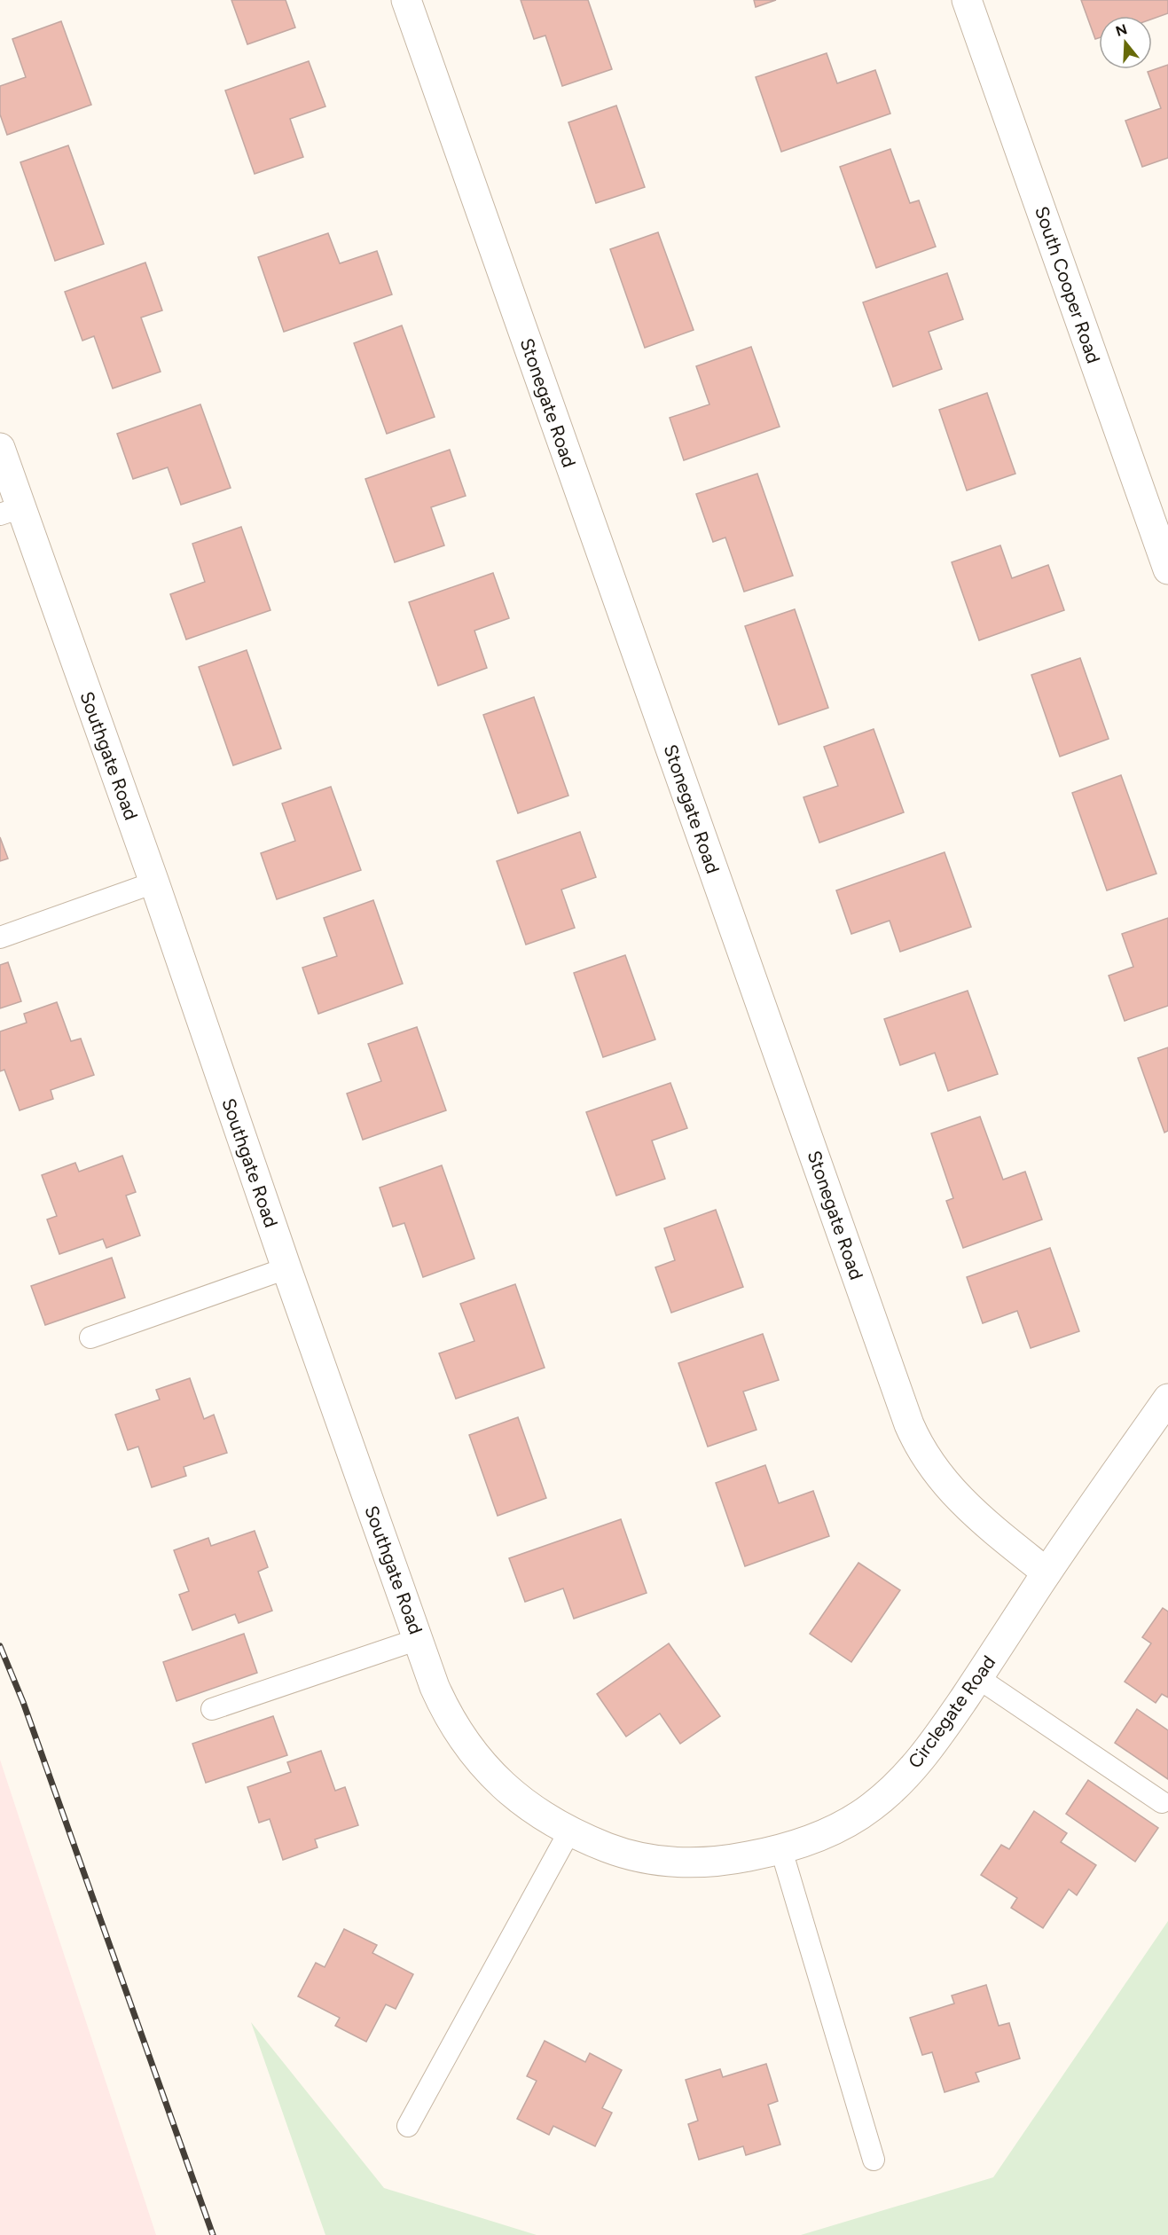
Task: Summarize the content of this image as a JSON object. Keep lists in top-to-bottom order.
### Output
{
  "streets": {
    "street": [
      "South Cooper Road",
      "Stonegate Road",
      "Southgate Road",
      "Circlegate Road"
    ]
  },
  "crossings": [
    ["Stonegate Road", "Circlegate Road"],
    ["Southgate Road", "Circlegate Road"]
  ],
  "north": "top"
}
